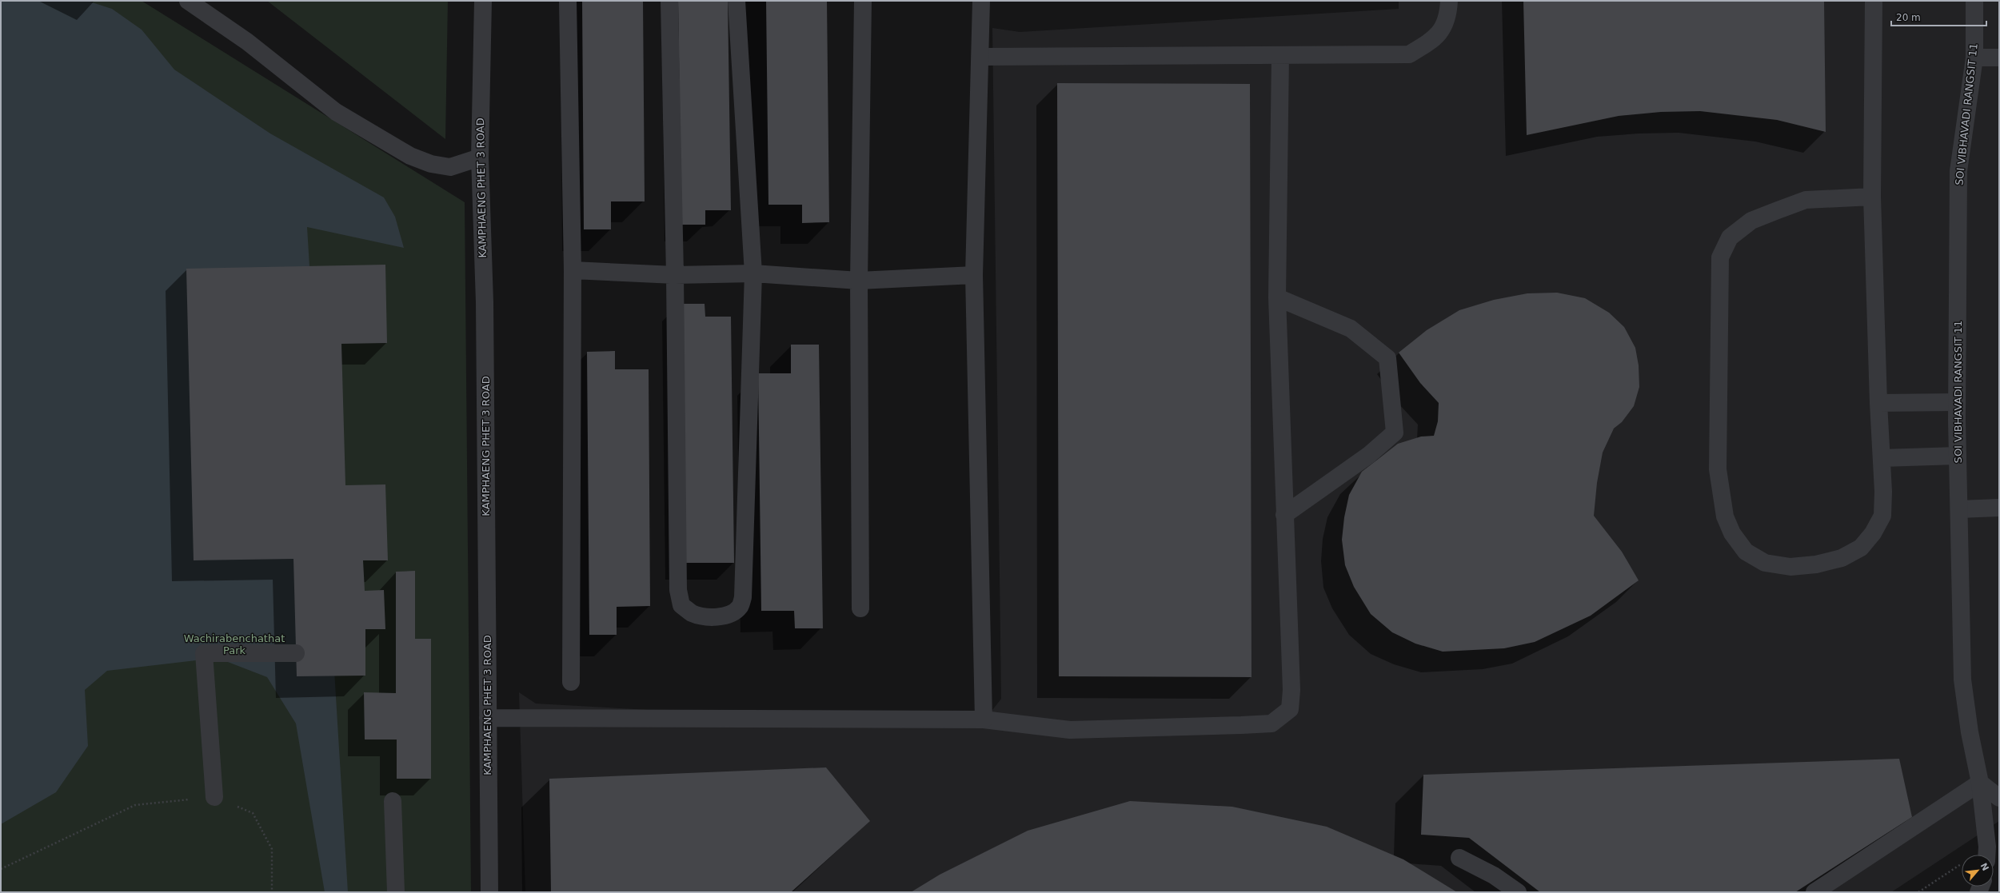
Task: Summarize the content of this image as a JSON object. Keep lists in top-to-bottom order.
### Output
{
  "streets": {
    "street": ["SOI VIBHAVADI RANGSIT 11", "KAMPHAENG PHET 3 ROAD"]
  },
  "parks": ["Wachirabenchathat Park"],
  "scale_bar": "20 m",
  "north": "top right"
}
